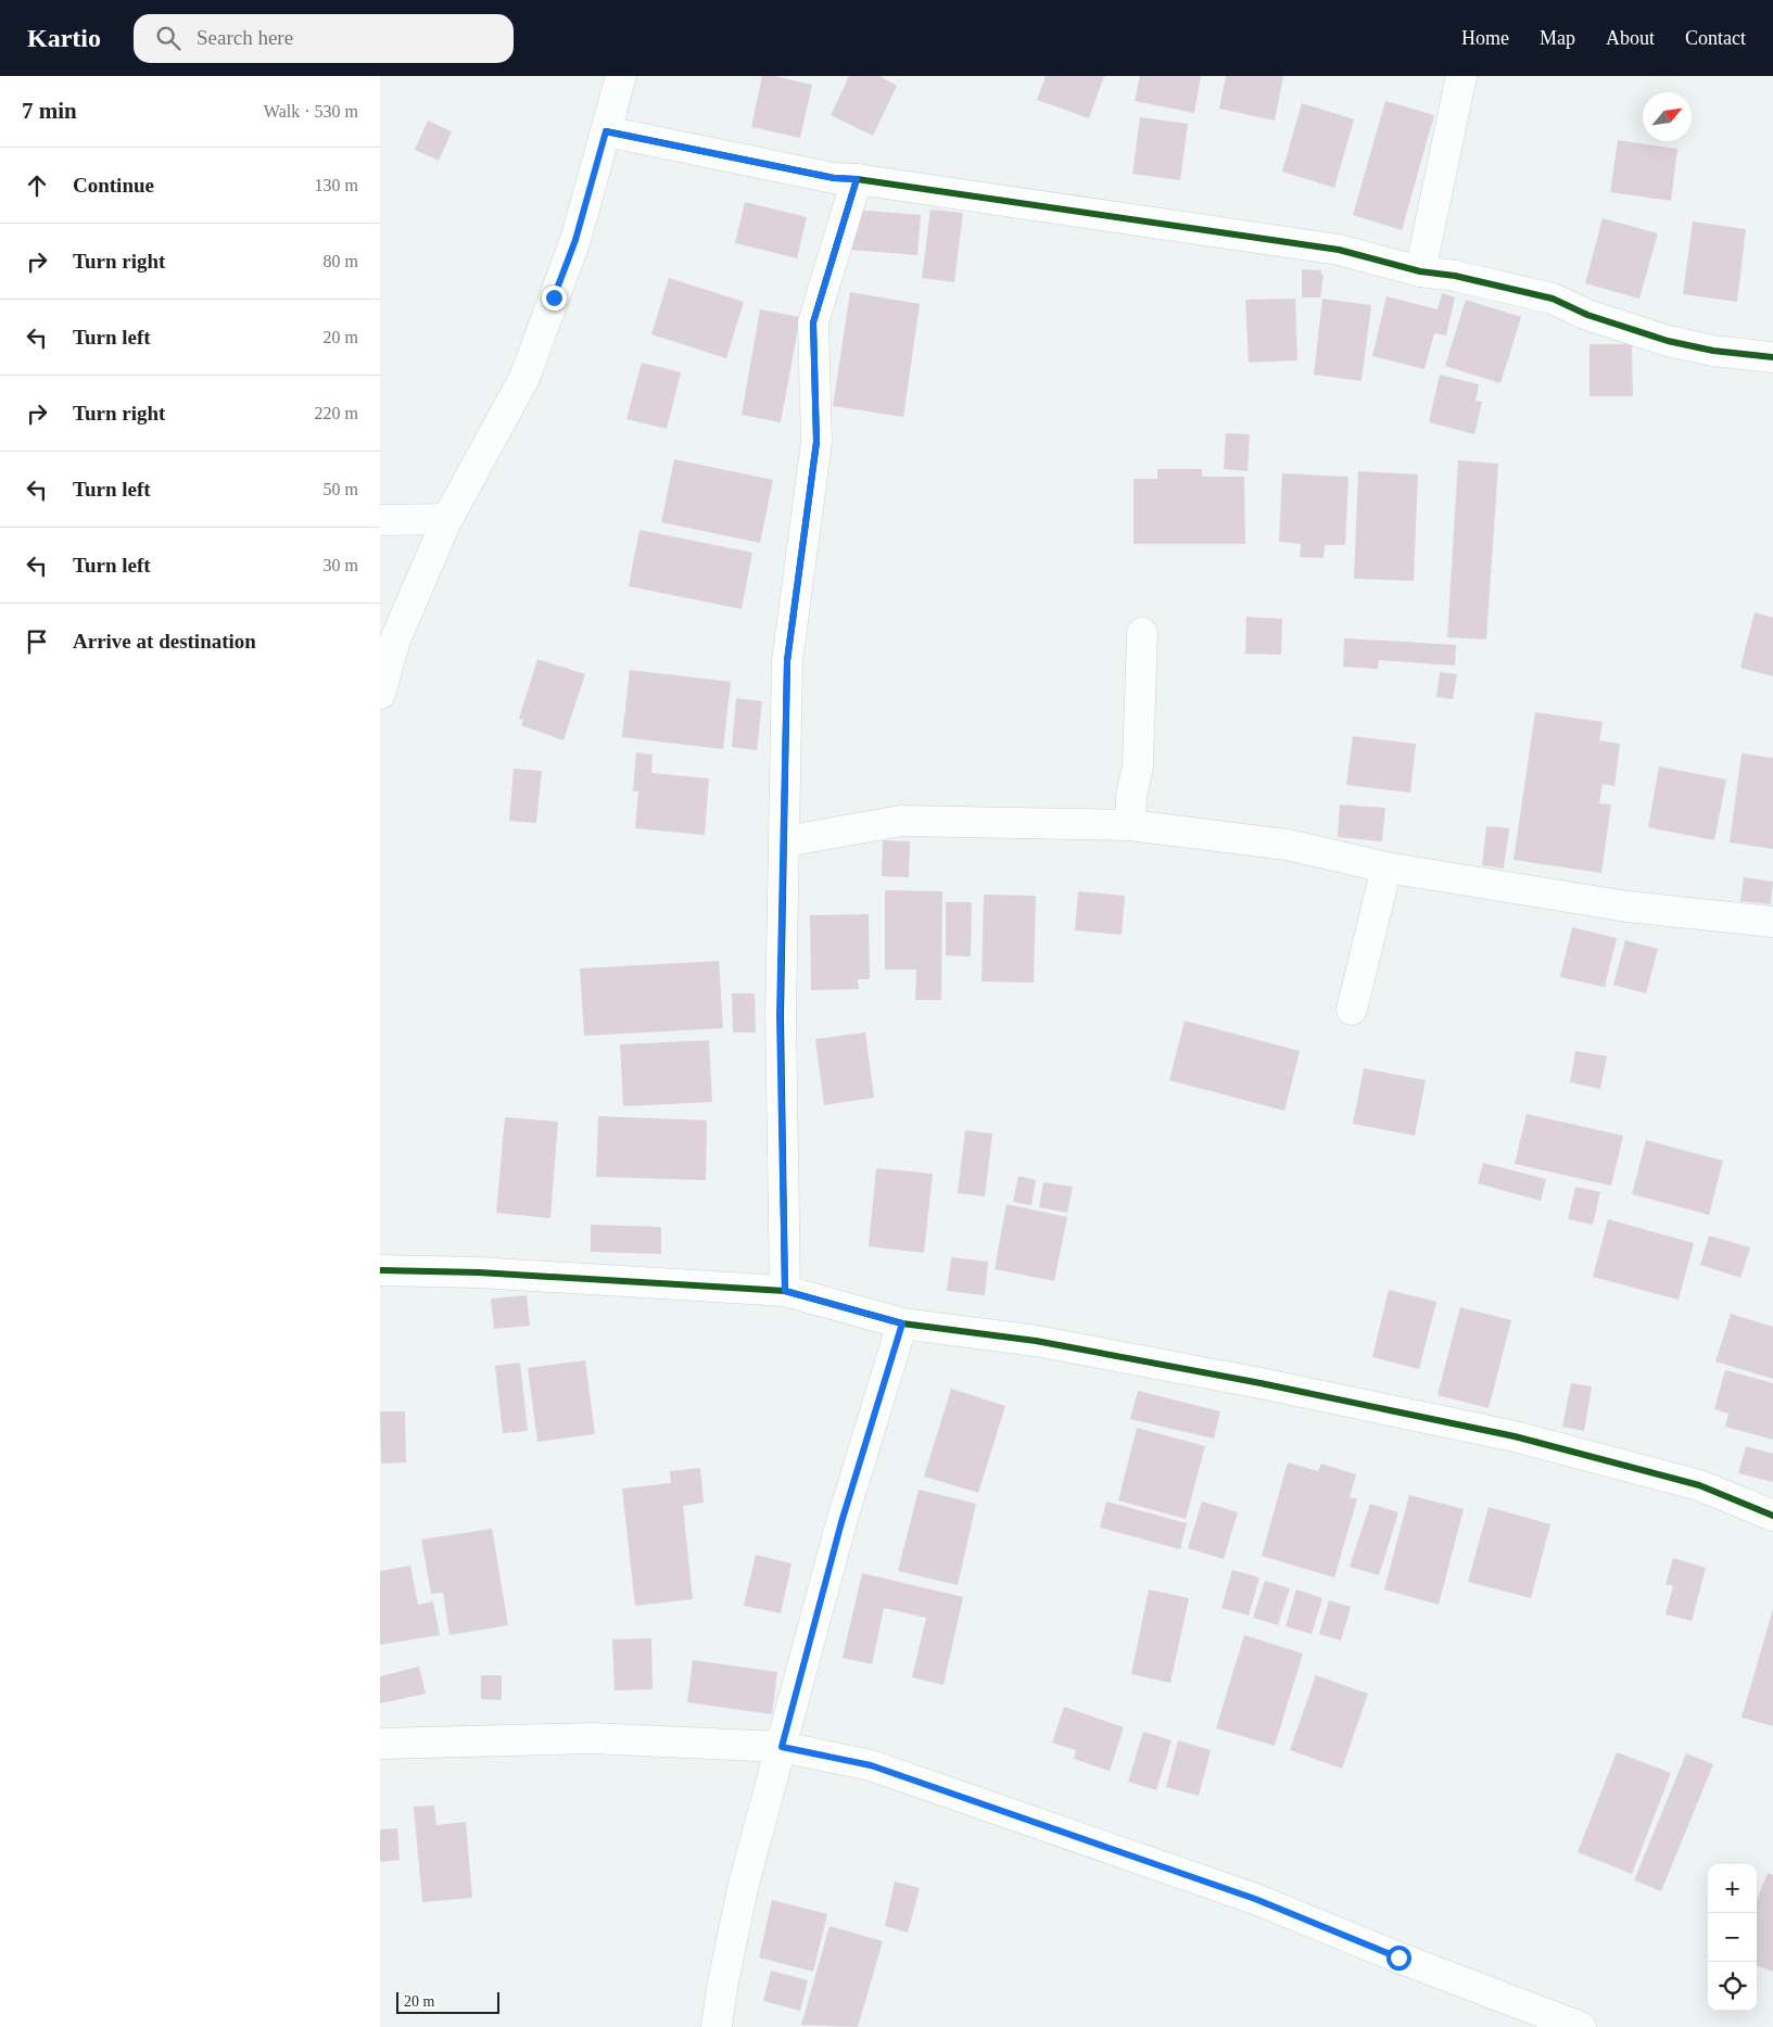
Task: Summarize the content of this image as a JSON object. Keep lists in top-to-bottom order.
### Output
{
  "scale_bar": "20 m",
  "north": "top right",
  "page": {
    "header": "Kartio",
    "search": "Search here",
    "nav": [
      "Home",
      "Map",
      "About",
      "Contact"
    ],
    "heading": ["7 min", "Walk · 530 m"],
    "list": [
      ["Continue", "130 m"],
      ["Turn right", "80 m"],
      ["Turn left", "20 m"],
      ["Turn right", "220 m"],
      ["Turn left", "50 m"],
      ["Turn left", "30 m"],
      "Arrive at destination"
    ],
    "map_buttons": ["+", "−"],
    "scale": "20 m"
  }
}
